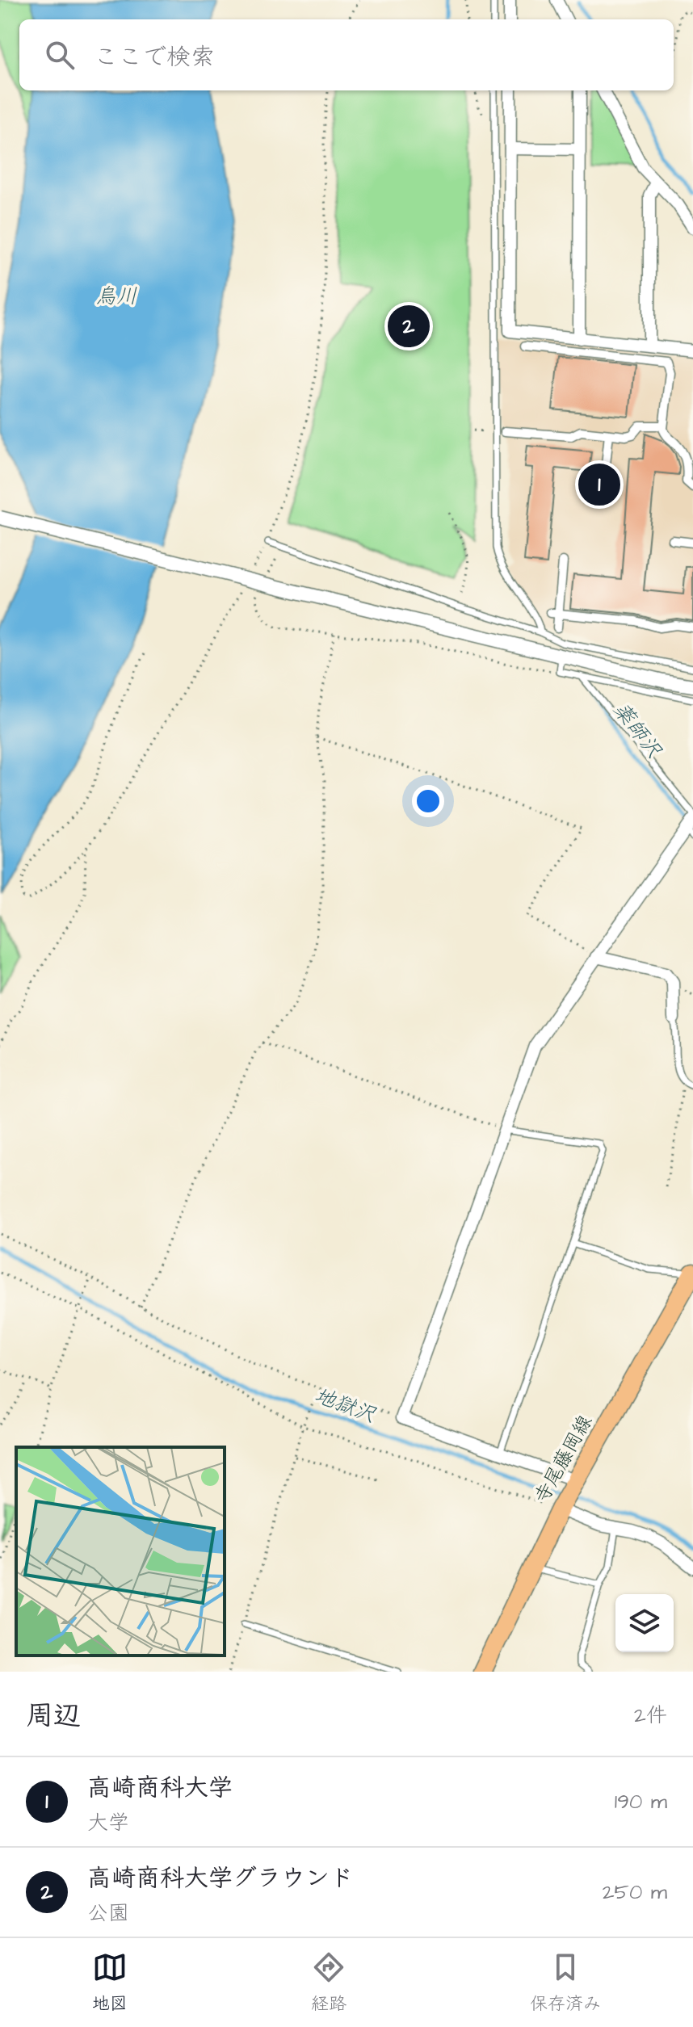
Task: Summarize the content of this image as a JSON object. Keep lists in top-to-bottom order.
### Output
{
  "streets": {
    "main road": ["寺尾藤岡線"]
  },
  "water": ["烏川", "薬師沢", "地獄沢"],
  "page": {
    "search": "ここで検索",
    "pins": ["2", "1"],
    "heading": ["周辺", "2件"],
    "list": [
      {
        "mark": "1",
        "name": "高崎商科大学",
        "note": "大学",
        "value": "190 m"
      },
      {
        "mark": "2",
        "name": "高崎商科大学グラウンド",
        "note": "公園",
        "value": "250 m"
      }
    ],
    "nav": ["地図", "経路", "保存済み"]
  }
}
